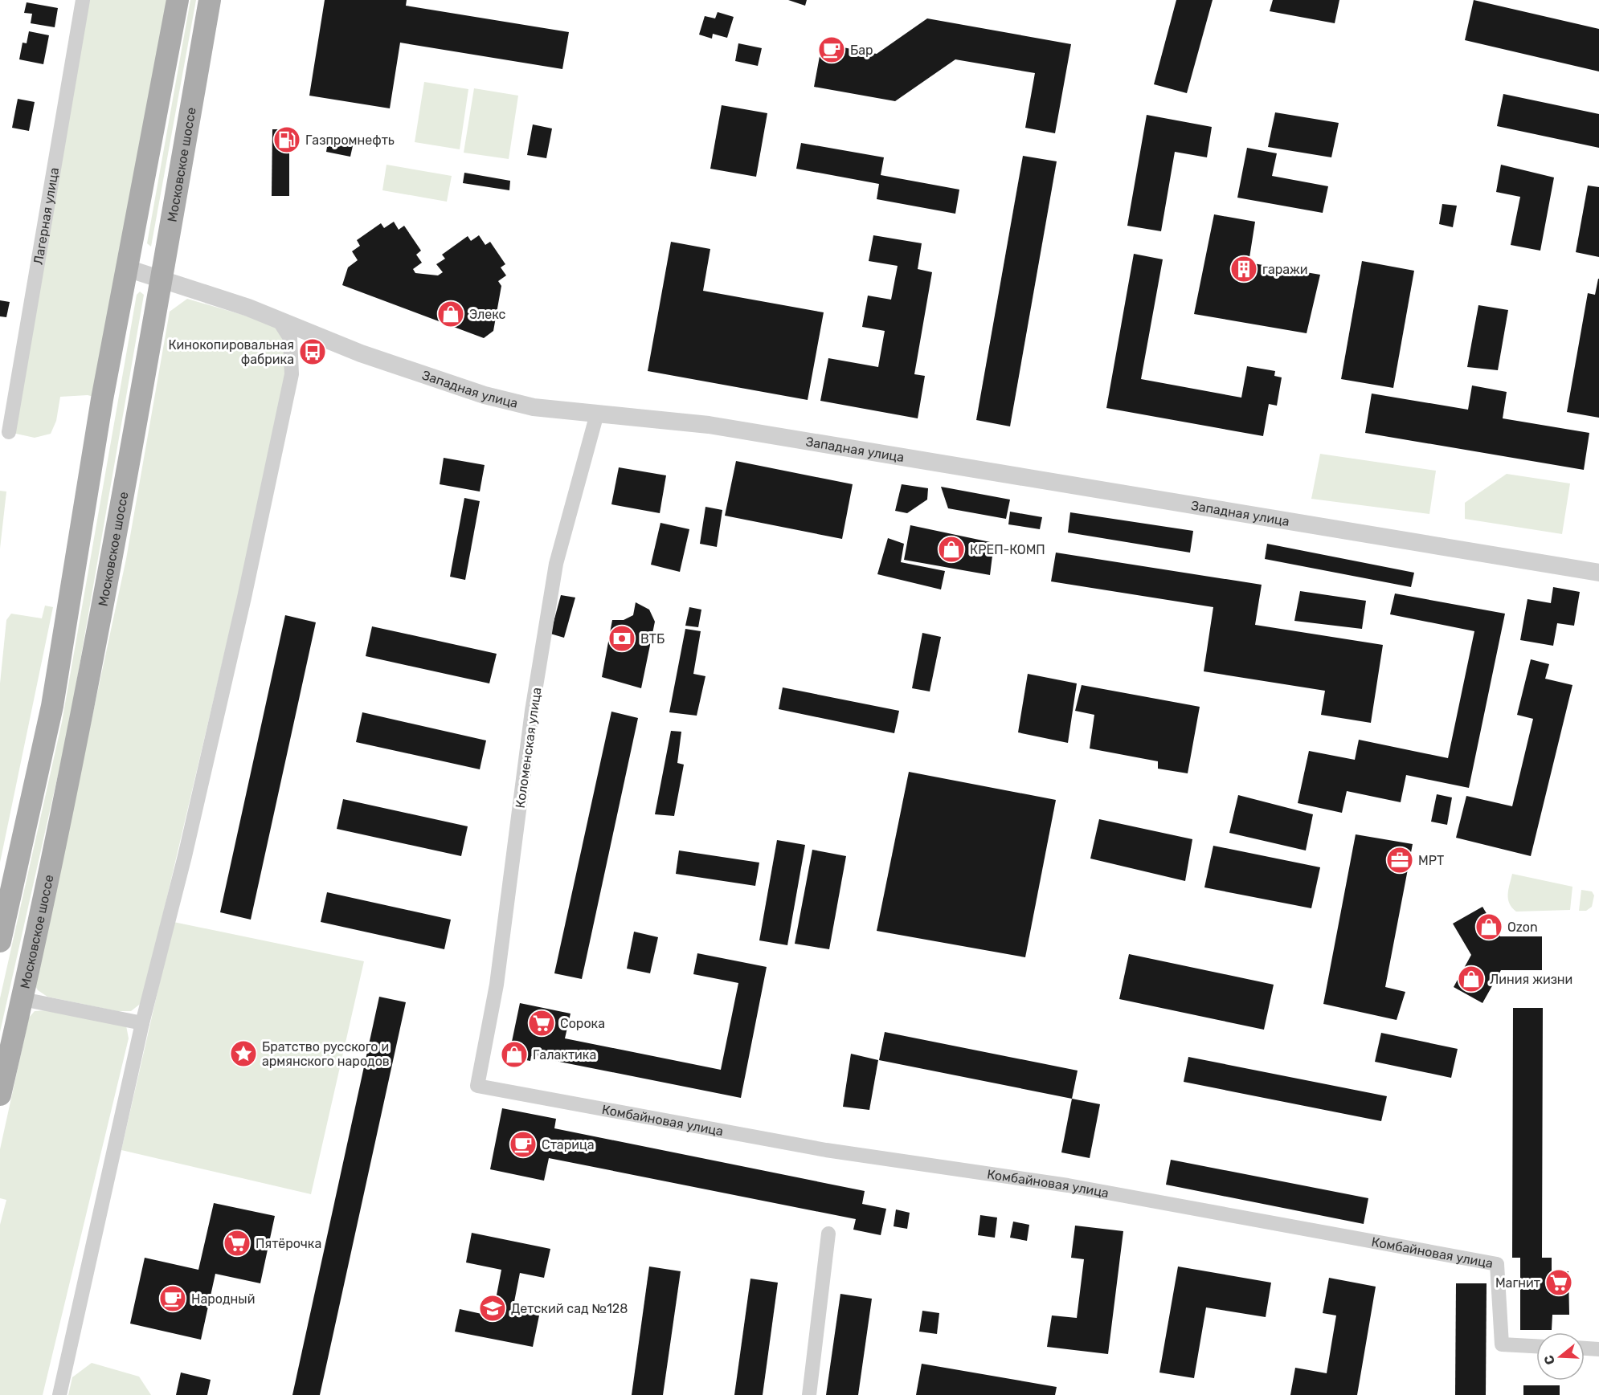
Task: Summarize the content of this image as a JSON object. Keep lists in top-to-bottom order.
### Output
{
  "streets": {
    "main road": ["Московское шоссе"],
    "street": [
      "Лагерная улица",
      "Западная улица",
      "Коломенская улица",
      "Комбайновая улица"
    ]
  },
  "crossings": [
    ["Московское шоссе", "Западная улица"],
    ["Западная улица", "Коломенская улица"],
    ["Коломенская улица", "Комбайновая улица"]
  ],
  "places": {
    "cafe": ["Бар", "Старица", "Народный"],
    "fuel station": ["Газпромнефть"],
    "building": ["гаражи"],
    "shop": [
      "Элекс",
      "КРЕП-КОМП",
      "Ozon",
      "Линия жизни",
      "Галактика"
    ],
    "bus stop": ["Кинокопировальная фабрика"],
    "bank": ["ВТБ"],
    "office": ["МРТ"],
    "supermarket": ["Сорока", "Пятёрочка", "Магнит"],
    "place": ["Братство русского и армянского народов"],
    "school or university": ["Детский сад №128"]
  },
  "north": "left"
}
